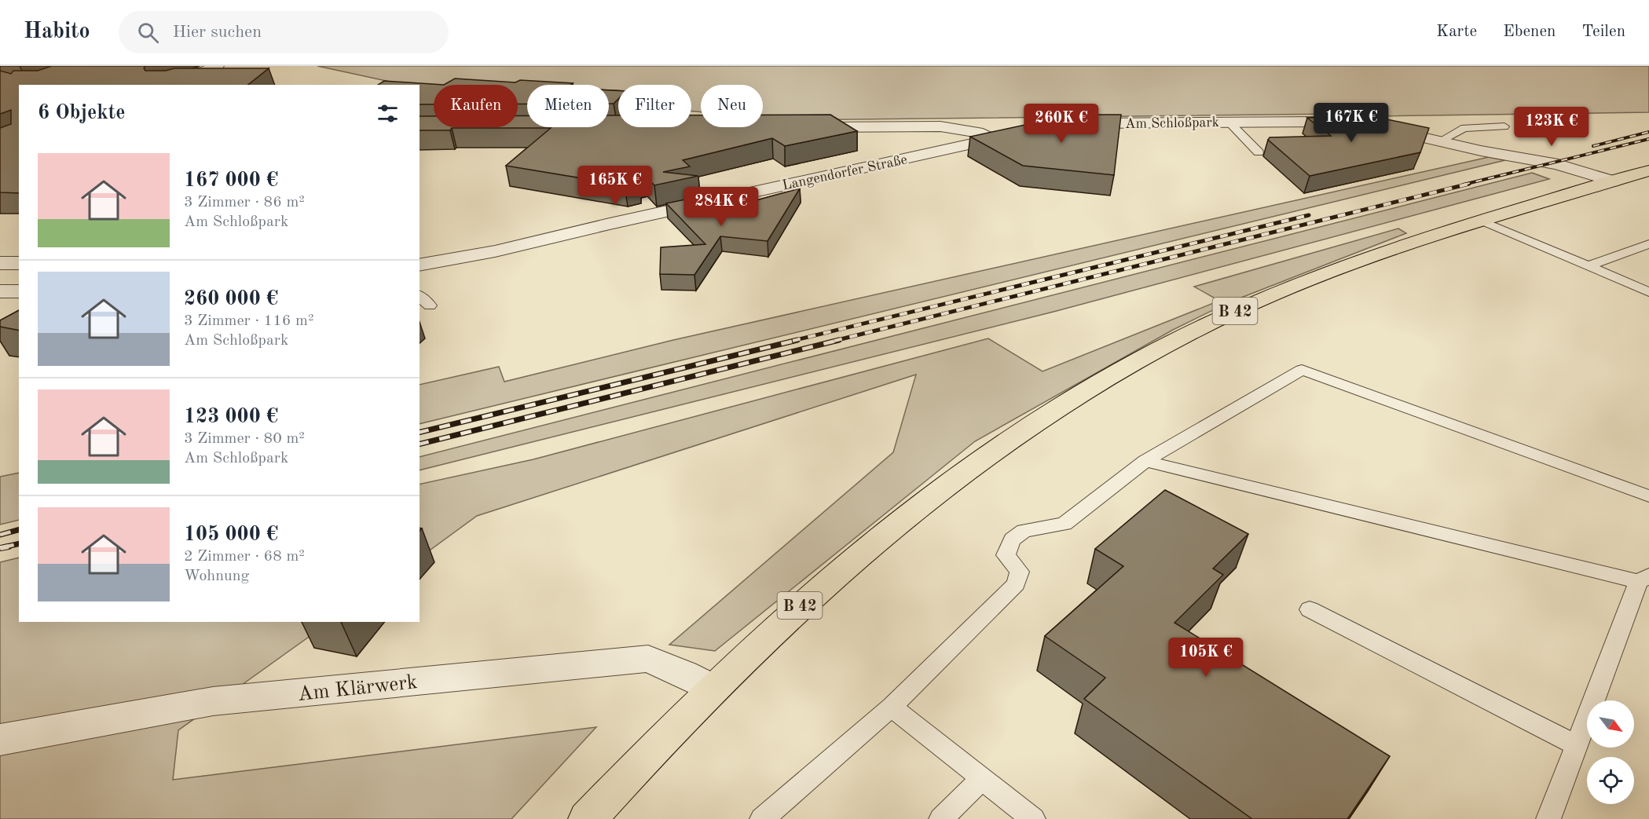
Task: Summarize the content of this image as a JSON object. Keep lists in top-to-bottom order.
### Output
{
  "streets": {
    "main road": ["B 42"],
    "street": ["Am Schloßpark", "Langendorfer Straße", "Am Klärwerk"]
  },
  "crossings": [
    ["B 42", "Am Klärwerk"]
  ],
  "north": "bottom right",
  "page": {
    "header": "Habito",
    "search": "Hier suchen",
    "nav": ["Karte", "Ebenen", "Teilen"],
    "chip": [
      "Kaufen",
      "Mieten",
      "Filter",
      "Neu"
    ],
    "heading": "6 Objekte",
    "price": [
      "167K €",
      "260K €",
      "123K €",
      "165K €",
      "284K €",
      "105K €"
    ],
    "list": [
      {
        "name": "167 000 €",
        "note": "3 Zimmer · 86 m² · Am Schloßpark"
      },
      {
        "name": "260 000 €",
        "note": "3 Zimmer · 116 m² · Am Schloßpark"
      },
      {
        "name": "123 000 €",
        "note": "3 Zimmer · 80 m² · Am Schloßpark"
      },
      {
        "name": "105 000 €",
        "note": "2 Zimmer · 68 m² · Wohnung"
      }
    ]
  }
}
